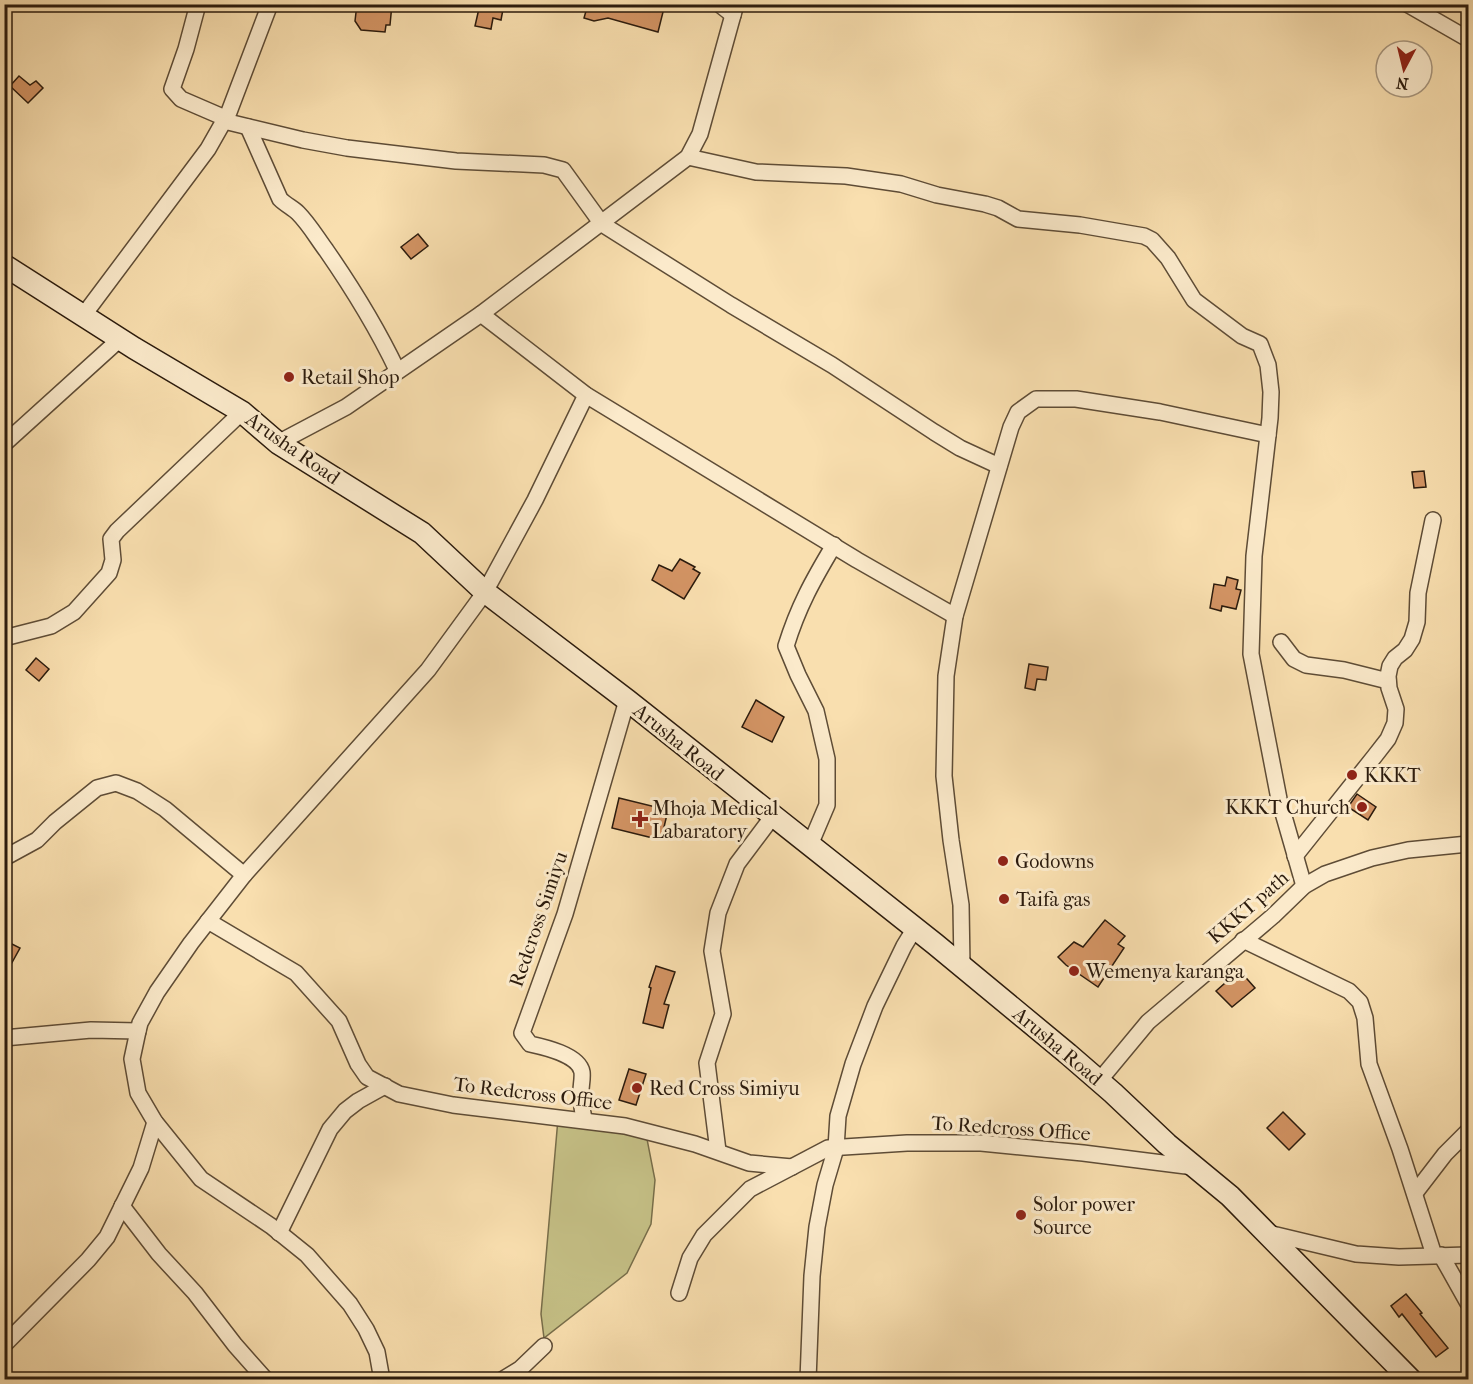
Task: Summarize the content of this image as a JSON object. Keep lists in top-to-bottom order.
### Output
{
  "streets": {
    "main road": ["Arusha Road"],
    "street": ["KKKT path", "Redcross Simiyu", "To Redcross Office"]
  },
  "crossings": [
    ["Arusha Road", "KKKT path"],
    ["Arusha Road", "Redcross Simiyu"],
    ["Arusha Road", "To Redcross Office"],
    ["Redcross Simiyu", "To Redcross Office"]
  ],
  "places": {
    "other": [
      "Retail Shop",
      "KKKT",
      "KKKT Church",
      "Godowns",
      "Taifa gas",
      "Wemenya karanga",
      "Red Cross Simiyu",
      "Solor power Source"
    ],
    "health": ["Mhoja Medical Labaratory"]
  },
  "north": "bottom"
}
